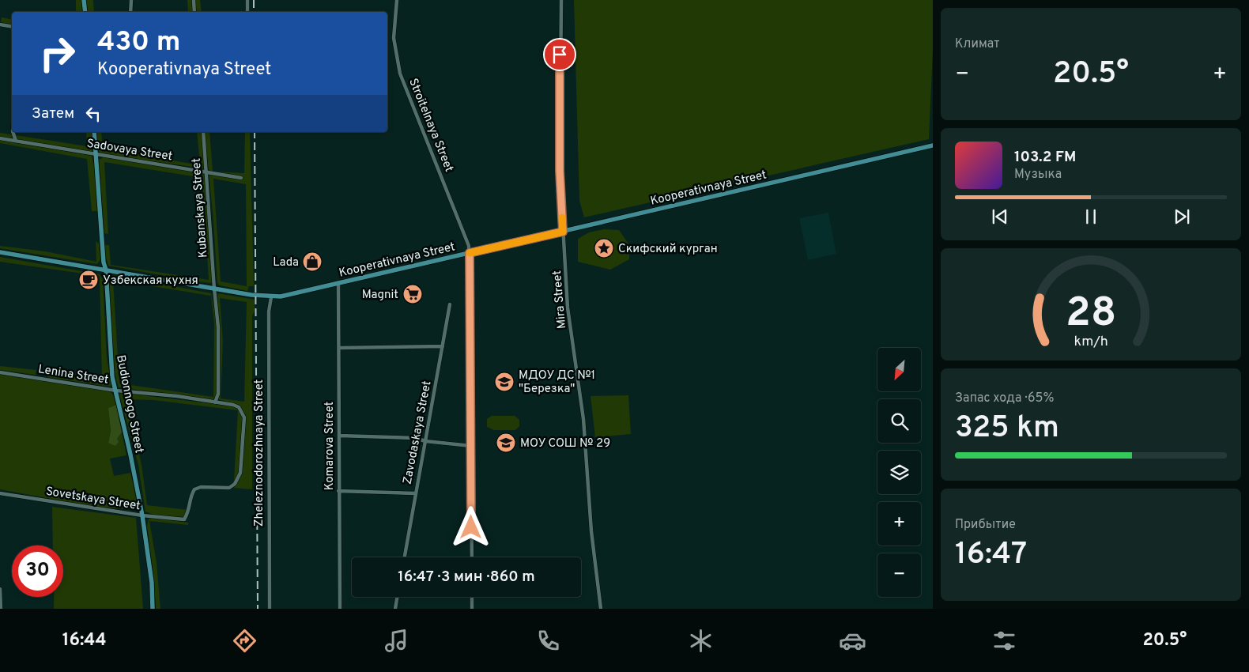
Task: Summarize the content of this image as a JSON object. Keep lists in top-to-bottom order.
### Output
{
  "streets": {
    "street": [
      "Stroitelnaya Street",
      "Sadovaya Street",
      "Kooperativnaya Street",
      "Kubanskaya Street",
      "Mira Street",
      "Lenina Street",
      "Budionnogo Street",
      "Zavodaskaya Street",
      "Komarova Street",
      "Zheleznodorozhnaya Street",
      "Sovetskaya Street"
    ]
  },
  "crossings": [
    ["Stroitelnaya Street", "Kooperativnaya Street"],
    ["Sadovaya Street", "Kubanskaya Street"],
    ["Sadovaya Street", "Budionnogo Street"],
    ["Kooperativnaya Street", "Kubanskaya Street"],
    ["Kooperativnaya Street", "Mira Street"],
    ["Kooperativnaya Street", "Budionnogo Street"],
    ["Kooperativnaya Street", "Komarova Street"],
    ["Kooperativnaya Street", "Zheleznodorozhnaya Street"],
    ["Kubanskaya Street", "Lenina Street"],
    ["Kubanskaya Street", "Zheleznodorozhnaya Street"],
    ["Lenina Street", "Budionnogo Street"],
    ["Lenina Street", "Zheleznodorozhnaya Street"],
    ["Budionnogo Street", "Sovetskaya Street"],
    ["Zheleznodorozhnaya Street", "Sovetskaya Street"]
  ],
  "places": {
    "place": ["Скифский курган"],
    "shop": ["Lada"],
    "cafe": ["Узбекская кухня"],
    "supermarket": ["Magnit"],
    "school or university": ["МДОУ ДС №1 \"Березка\"", "МОУ СОШ № 29"]
  },
  "north": "bottom left",
  "page": {
    "tile": [
      "Климат",
      ["Запас хода · 65%", "325 km"],
      ["Прибытие", "16:47"]
    ],
    "turn": ["430 m", "Kooperativnaya Street"],
    "heat": ["−", "20.5°", "+"],
    "then": "Затем",
    "song": ["103.2 FM", "Музыка"],
    "map_buttons": ["+", "−"],
    "limit": "30",
    "trip": "16:47 · 3 мин · 860 m",
    "tabs": ["16:44", "20.5°"],
    "gauge": ["28", "km/h"]
  }
}
